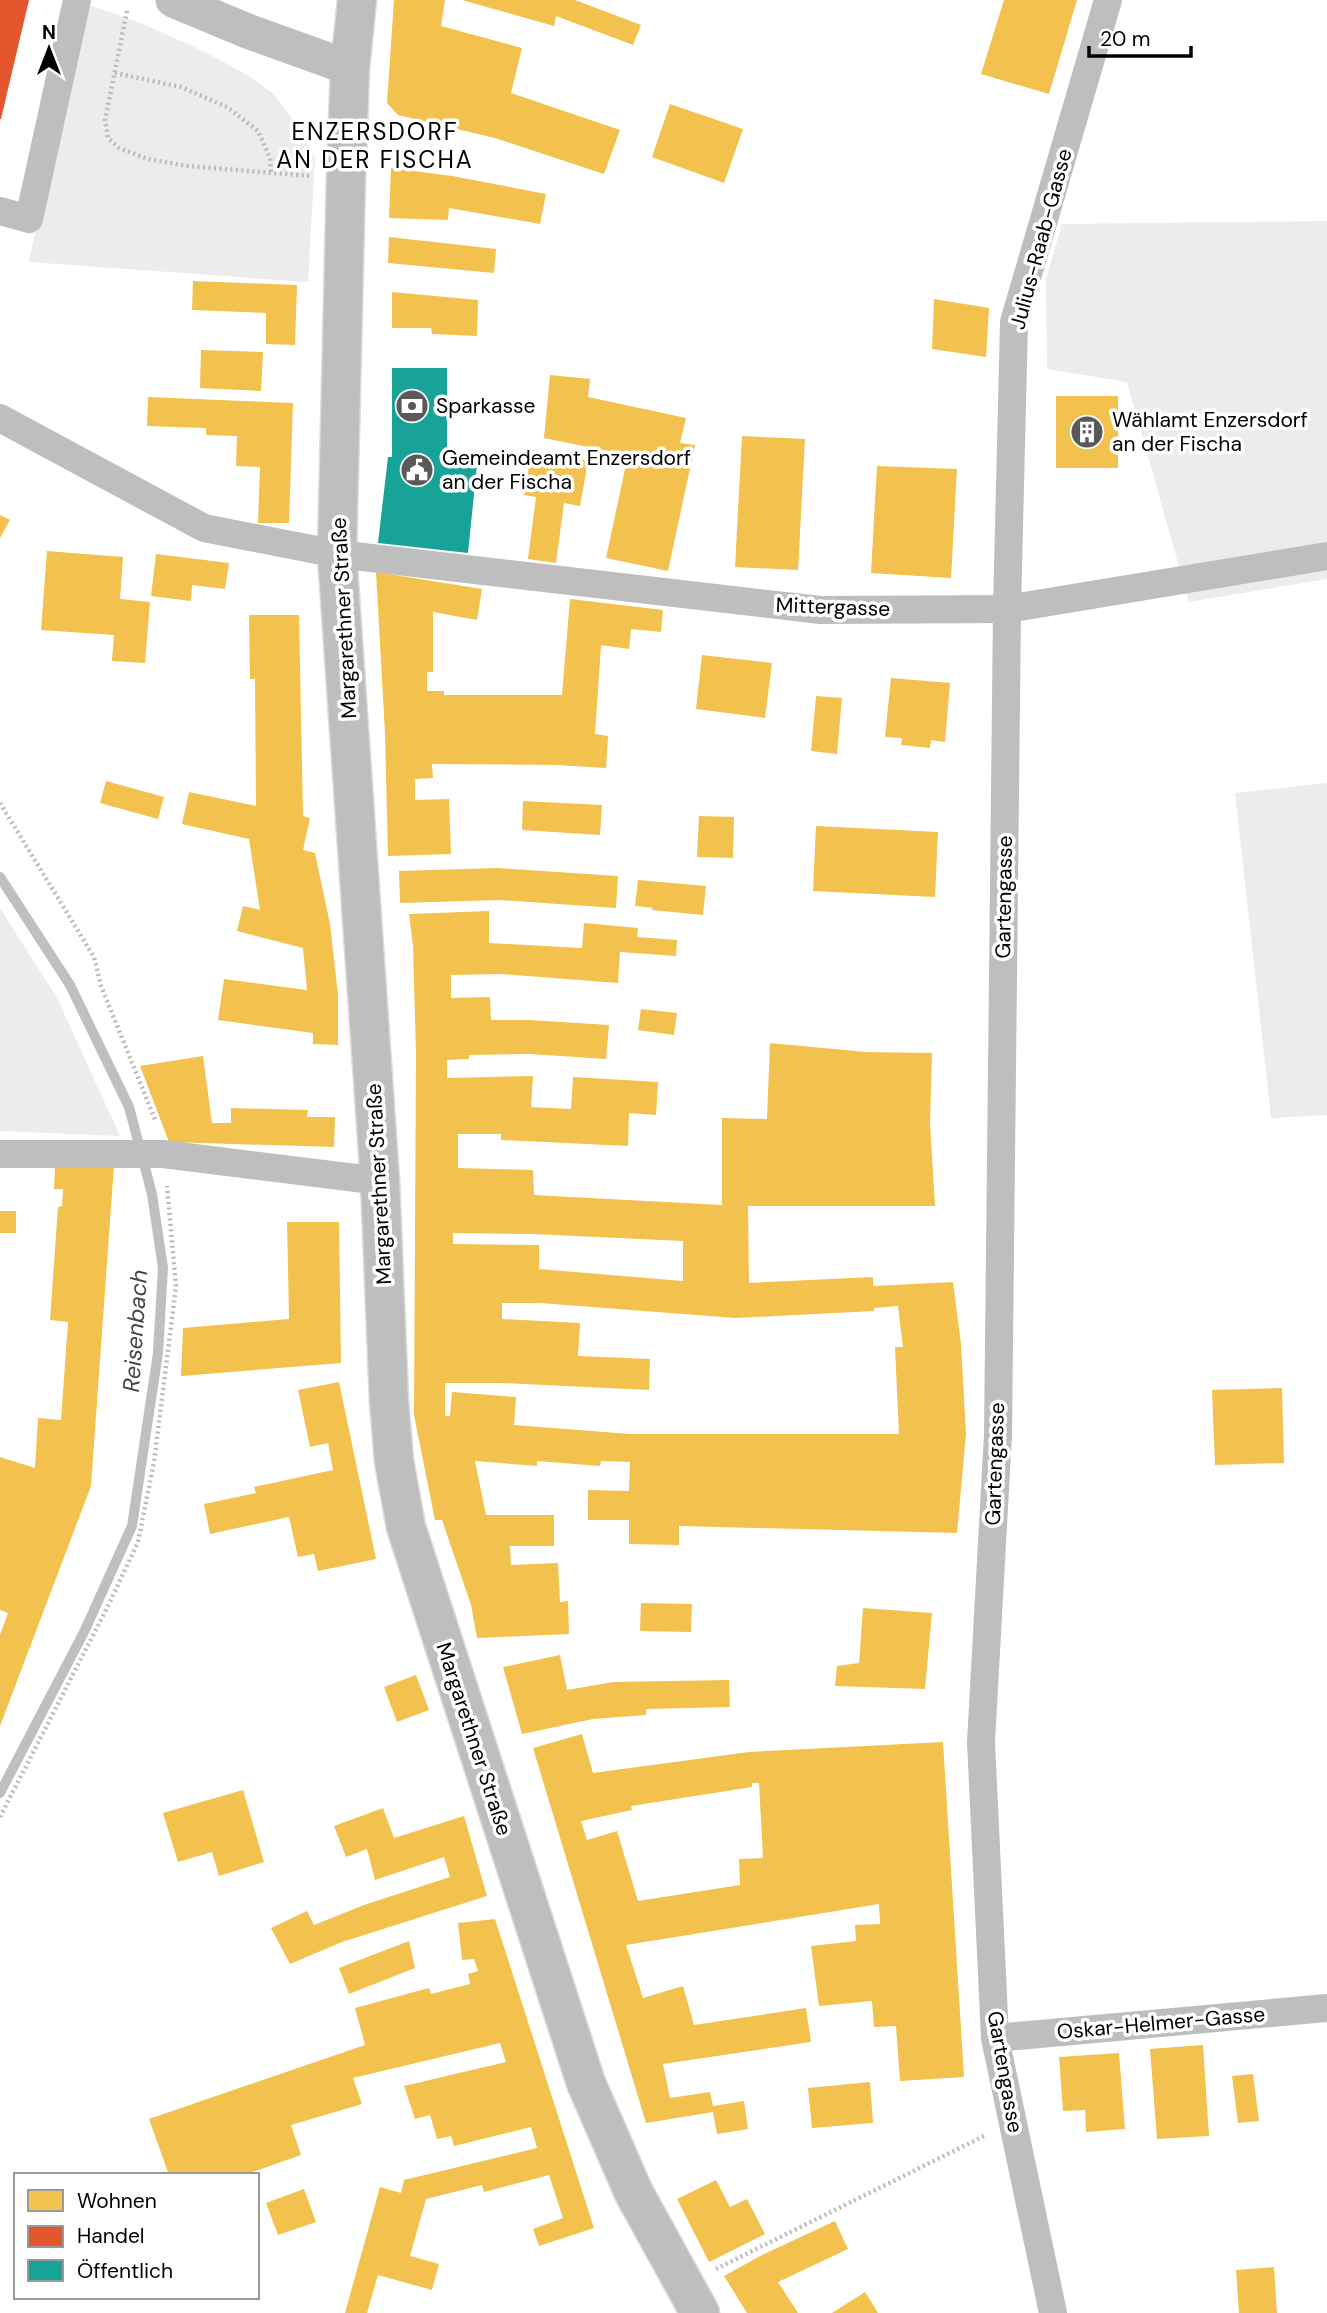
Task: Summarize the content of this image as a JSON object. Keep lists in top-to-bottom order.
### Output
{
  "streets": {
    "main road": ["Margarethner Straße"],
    "street": [
      "Julius-Raab-Gasse",
      "Mittergasse",
      "Gartengasse",
      "Oskar-Helmer-Gasse"
    ]
  },
  "crossings": [
    ["Julius-Raab-Gasse", "Mittergasse"],
    ["Julius-Raab-Gasse", "Gartengasse"],
    ["Mittergasse", "Margarethner Straße"],
    ["Mittergasse", "Gartengasse"],
    ["Gartengasse", "Oskar-Helmer-Gasse"]
  ],
  "districts": ["ENZERSDORF AN DER FISCHA"],
  "water": ["Reisenbach"],
  "places": {
    "bank": ["Sparkasse"],
    "building": ["Wählamt Enzersdorf an der Fischa"],
    "public building": ["Gemeindeamt Enzersdorf an der Fischa"]
  },
  "legend": ["Wohnen", "Handel", "Öffentlich"],
  "scale_bar": "20 m",
  "north": "top"
}
